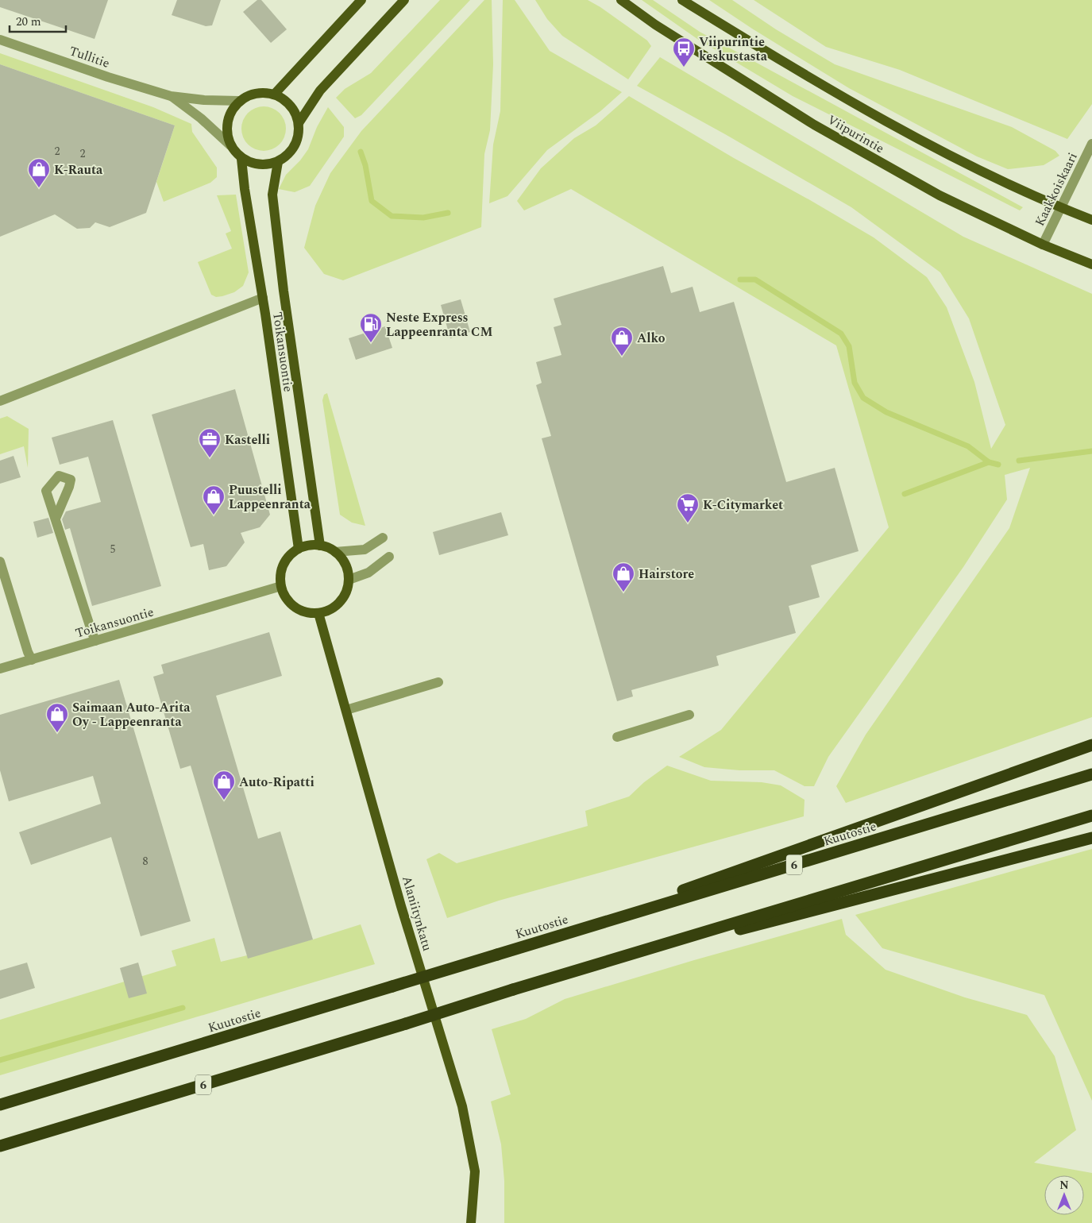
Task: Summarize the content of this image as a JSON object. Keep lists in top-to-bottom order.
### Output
{
  "streets": {
    "highway": ["Kuutostie", "6"],
    "main road": ["Viipurintie", "Toikansuontie", "Alaniitynkatu"],
    "street": ["Tullitie", "Kaakkoiskaari"]
  },
  "crossings": [
    ["Tullitie", "Toikansuontie"],
    ["Viipurintie", "Kaakkoiskaari"],
    ["Toikansuontie", "Alaniitynkatu"]
  ],
  "places": {
    "bus stop": ["Viipurintie keskustasta"],
    "shop": [
      "K-Rauta",
      "Alko",
      "Puustelli Lappeenranta",
      "Hairstore",
      "Saimaan Auto-Arita Oy - Lappeenranta",
      "Auto-Ripatti"
    ],
    "fuel station": ["Neste Express Lappeenranta CM"],
    "office": ["Kastelli"],
    "supermarket": ["K-Citymarket"]
  },
  "house_numbers": [
    "2",
    "2",
    "5",
    "8"
  ],
  "scale_bar": "20 m",
  "north": "top"
}
